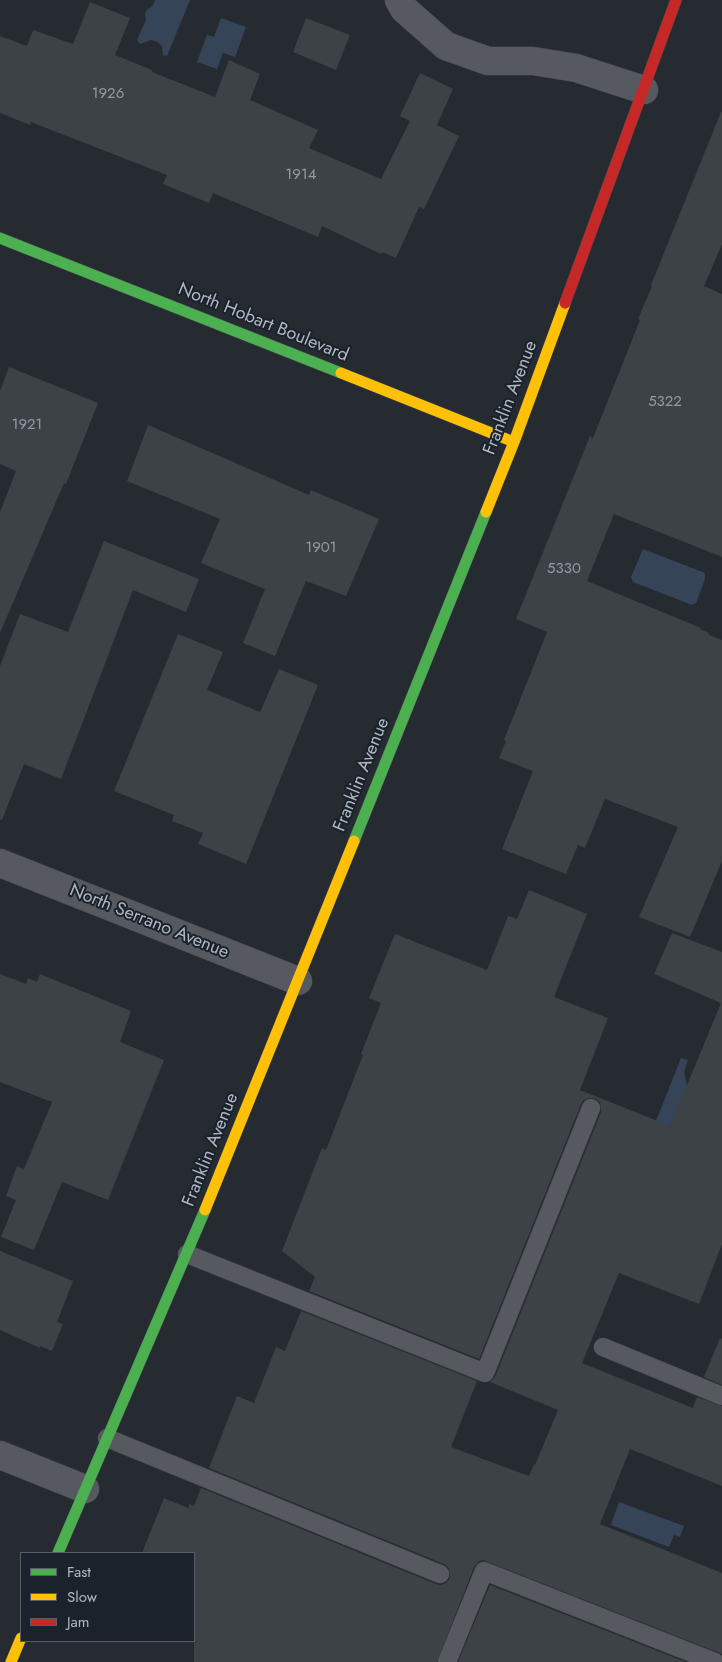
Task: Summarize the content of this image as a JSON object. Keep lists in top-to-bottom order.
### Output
{
  "streets": {
    "street": ["North Hobart Boulevard", "Franklin Avenue", "North Serrano Avenue"]
  },
  "crossings": [
    ["North Hobart Boulevard", "Franklin Avenue"],
    ["Franklin Avenue", "North Serrano Avenue"]
  ],
  "house_numbers": [
    "1926",
    "1914",
    "5322",
    "1921",
    "1901",
    "5330"
  ],
  "legend": ["Fast", "Slow", "Jam"]
}
